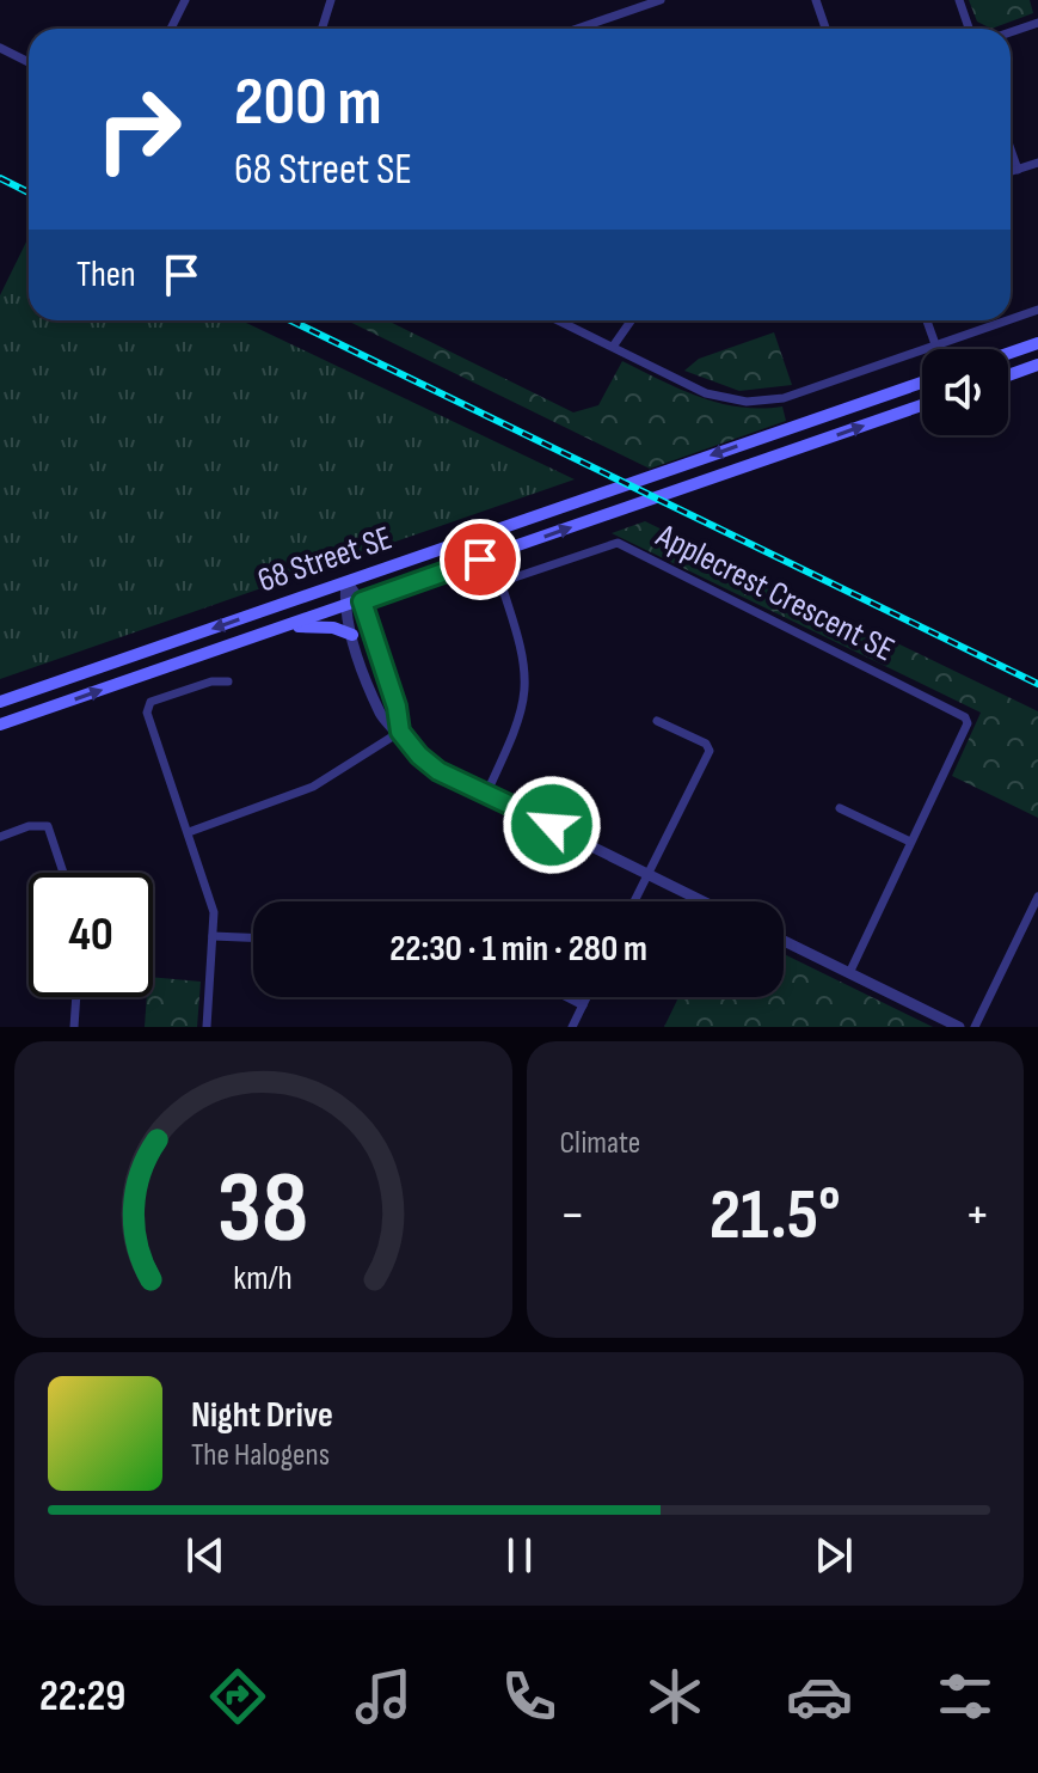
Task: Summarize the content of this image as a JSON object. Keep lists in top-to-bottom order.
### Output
{
  "streets": {
    "main road": ["68 Street SE"],
    "street": ["Applecrest Crescent SE"]
  },
  "page": {
    "turn": ["200 m", "68 Street SE"],
    "then": "Then",
    "limit": "40",
    "trip": "22:30 · 1 min · 280 m",
    "tile": "Climate",
    "heat": ["−", "21.5°", "+"],
    "song": ["Night Drive", "The Halogens"],
    "tabs": "22:29",
    "gauge": ["38", "km/h"]
  }
}
